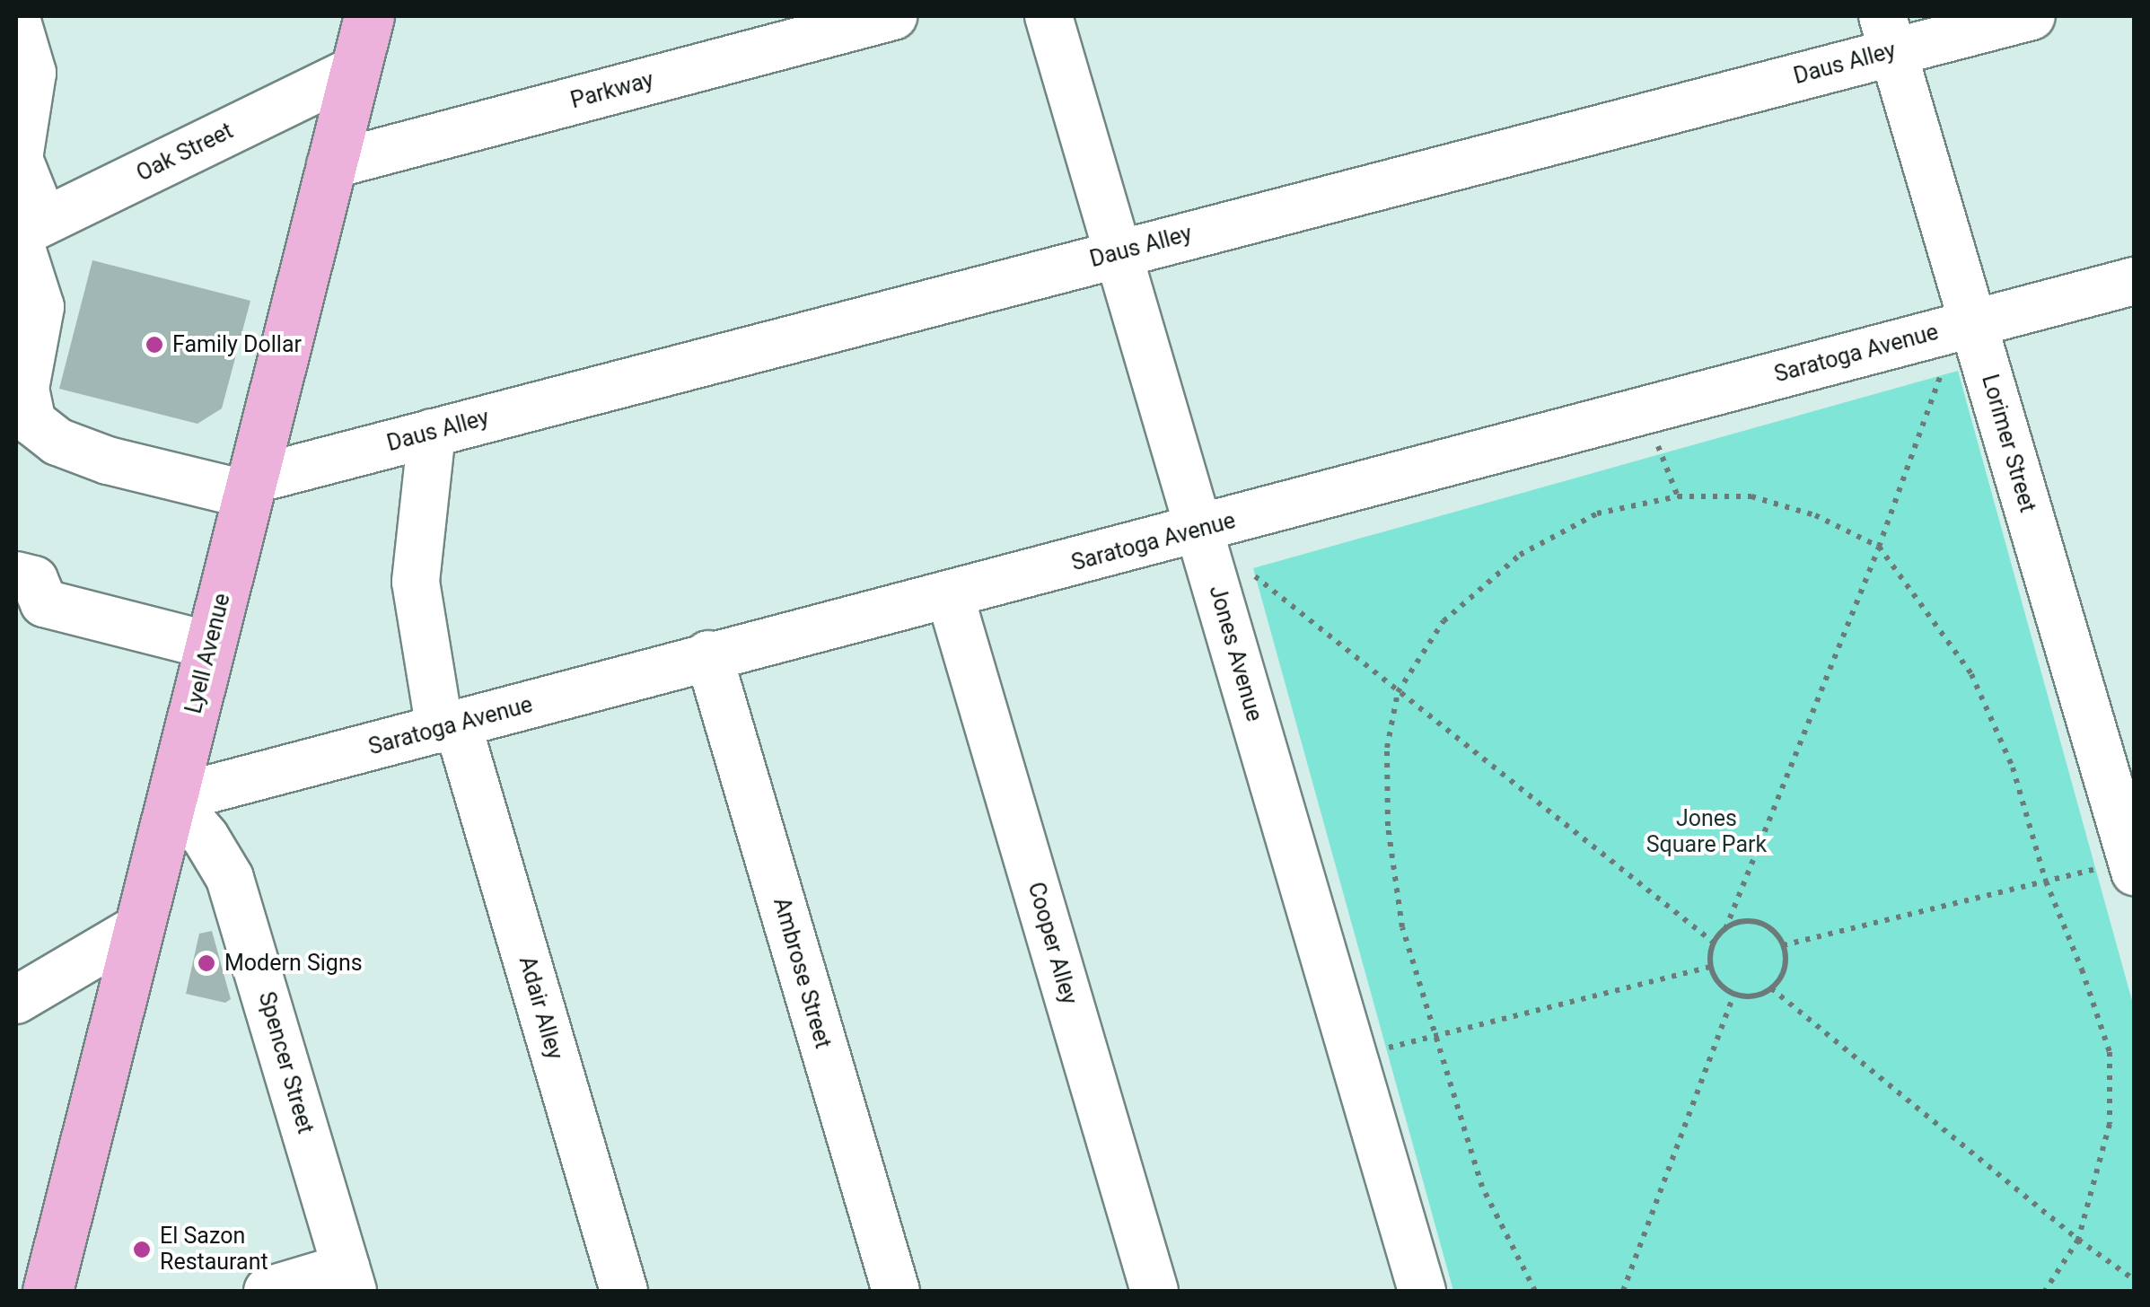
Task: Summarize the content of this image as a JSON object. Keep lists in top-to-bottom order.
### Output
{
  "streets": {
    "main road": ["Lyell Avenue"],
    "street": [
      "Daus Alley",
      "Parkway",
      "Oak Street",
      "Saratoga Avenue",
      "Lorimer Street",
      "Jones Avenue",
      "Cooper Alley",
      "Ambrose Street",
      "Adair Alley",
      "Spencer Street"
    ]
  },
  "crossings": [
    ["Daus Alley", "Lorimer Street"],
    ["Daus Alley", "Lyell Avenue"],
    ["Daus Alley", "Jones Avenue"],
    ["Daus Alley", "Adair Alley"],
    ["Parkway", "Lyell Avenue"],
    ["Oak Street", "Lyell Avenue"],
    ["Saratoga Avenue", "Lorimer Street"],
    ["Saratoga Avenue", "Lyell Avenue"],
    ["Saratoga Avenue", "Jones Avenue"],
    ["Saratoga Avenue", "Cooper Alley"],
    ["Saratoga Avenue", "Ambrose Street"],
    ["Saratoga Avenue", "Adair Alley"],
    ["Saratoga Avenue", "Spencer Street"],
    ["Lyell Avenue", "Spencer Street"]
  ],
  "parks": ["Jones Square Park"],
  "places": ["Family Dollar", "Modern Signs", "El Sazon Restaurant"]
}
